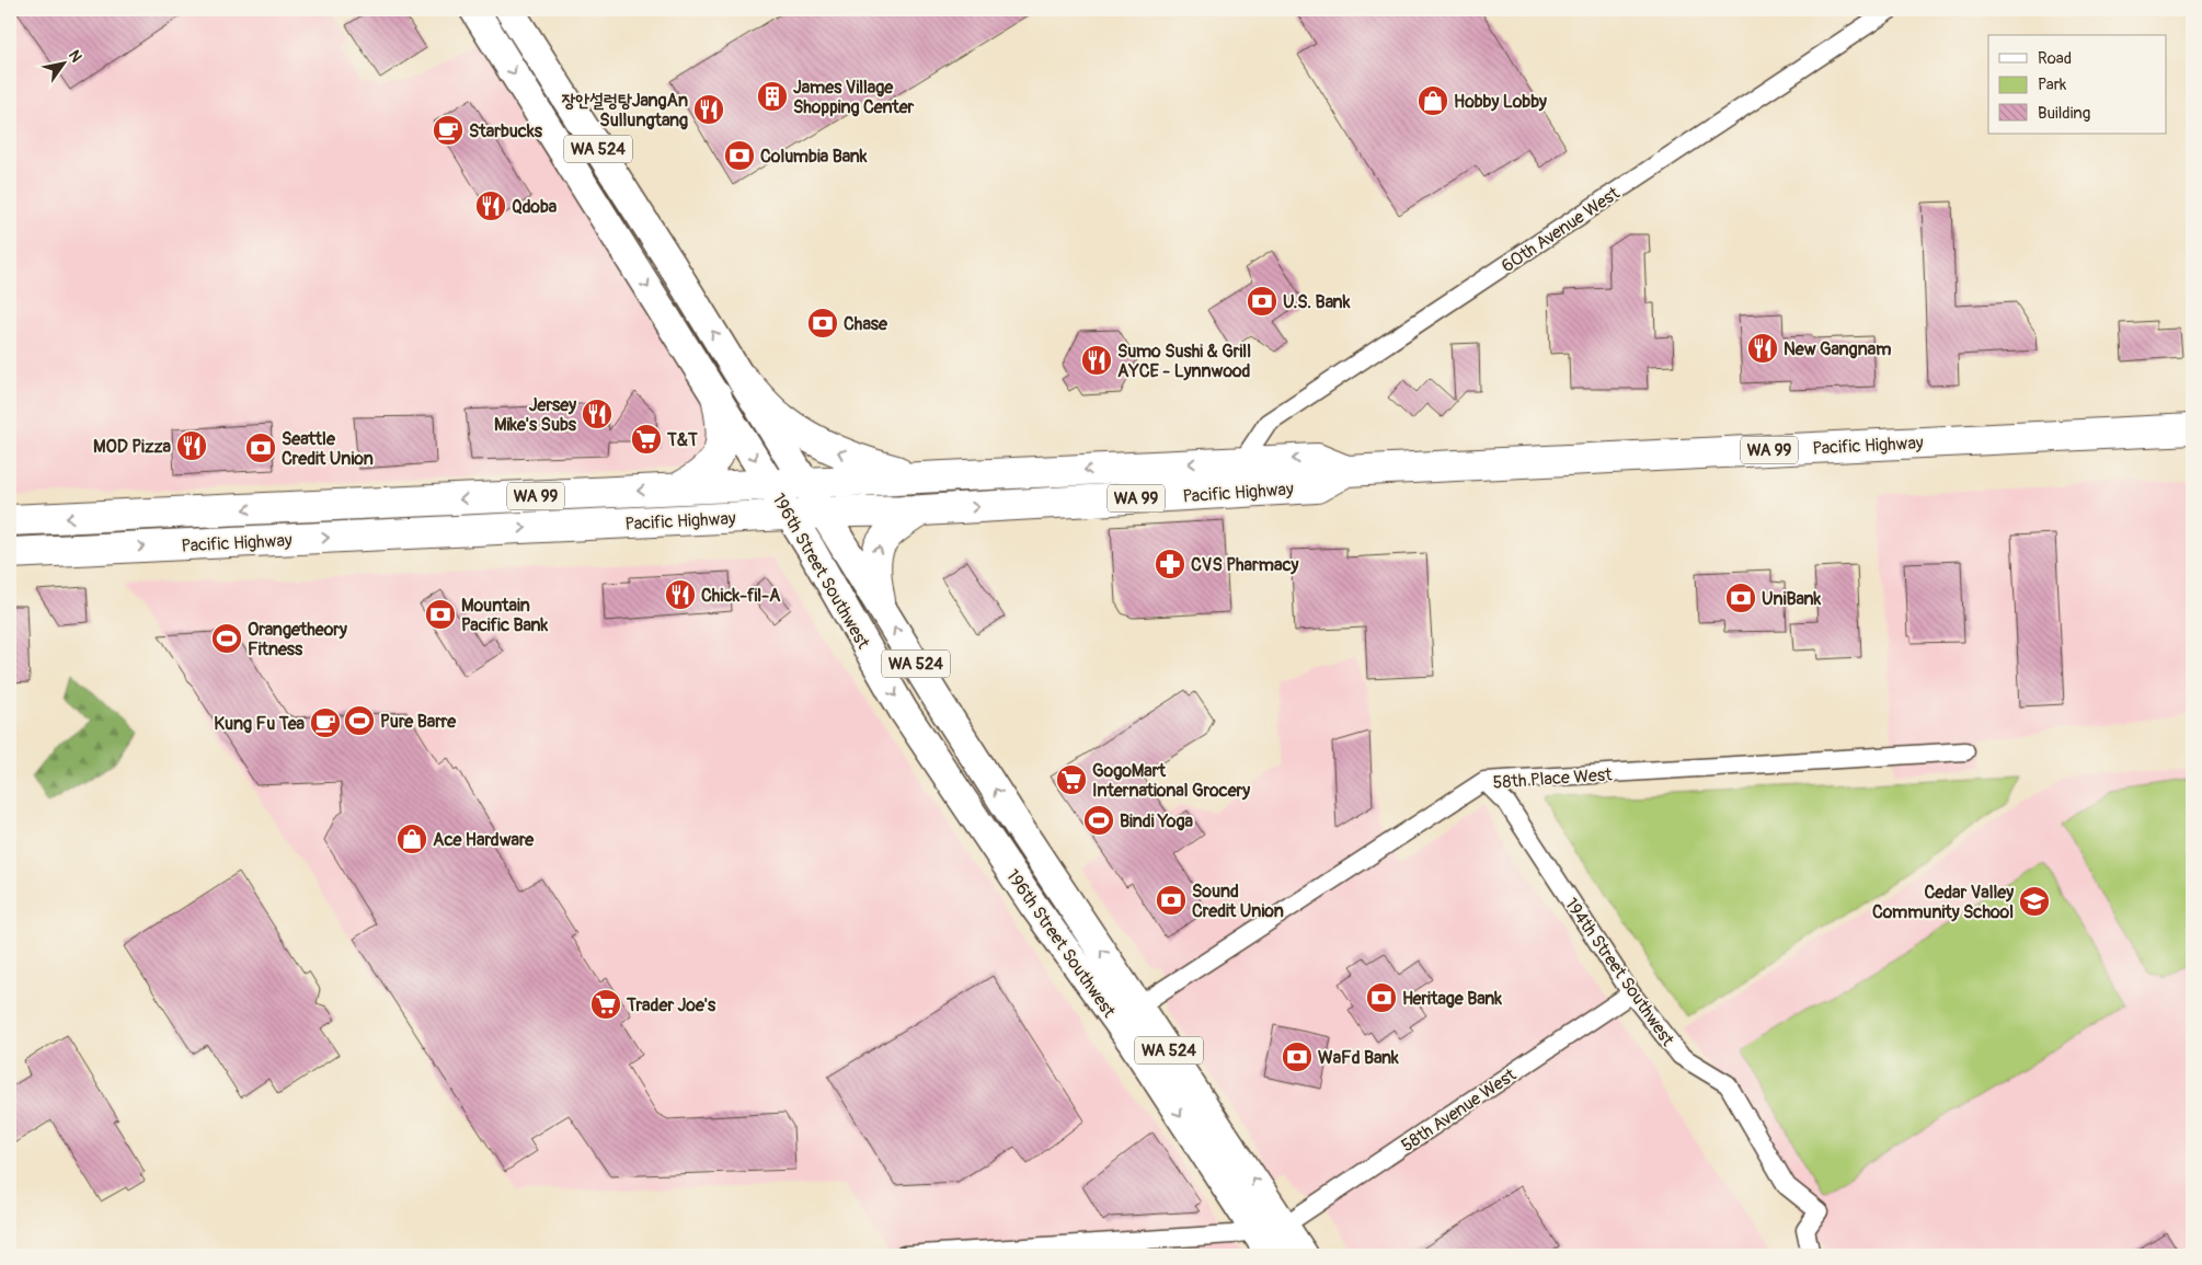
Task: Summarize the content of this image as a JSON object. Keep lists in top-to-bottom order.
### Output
{
  "streets": {
    "highway": ["Pacific Highway", "WA 99"],
    "main road": ["WA 524", "196th Street Southwest"],
    "street": [
      "60th Avenue West",
      "58th Place West",
      "194th Street Southwest",
      "58th Avenue West"
    ]
  },
  "crossings": [
    ["60th Avenue West", "Pacific Highway"],
    ["Pacific Highway", "196th Street Southwest"],
    ["196th Street Southwest", "58th Place West"],
    ["196th Street Southwest", "58th Avenue West"],
    ["58th Place West", "194th Street Southwest"],
    ["194th Street Southwest", "58th Avenue West"]
  ],
  "places": {
    "building": ["James Village Shopping Center"],
    "shop": ["Hobby Lobby", "Ace Hardware"],
    "restaurant": [
      "장안설렁탕JangAn Sullungtang",
      "Qdoba",
      "New Gangnam",
      "Sumo Sushi & Grill AYCE - Lynnwood",
      "Jersey Mike's Subs",
      "MOD Pizza",
      "Chick-fil-A"
    ],
    "cafe": ["Starbucks", "Kung Fu Tea"],
    "bank": [
      "Columbia Bank",
      "U.S. Bank",
      "Chase",
      "Seattle Credit Union",
      "UniBank",
      "Mountain Pacific Bank",
      "Sound Credit Union",
      "Heritage Bank",
      "WaFd Bank"
    ],
    "supermarket": ["T&T", "GogoMart International Grocery", "Trader Joe's"],
    "pharmacy": ["CVS Pharmacy"],
    "sports": ["Orangetheory Fitness", "Pure Barre", "Bindi Yoga"],
    "school or university": ["Cedar Valley Community School"]
  },
  "legend": ["Road", "Park", "Building"],
  "north": "top right"
}
